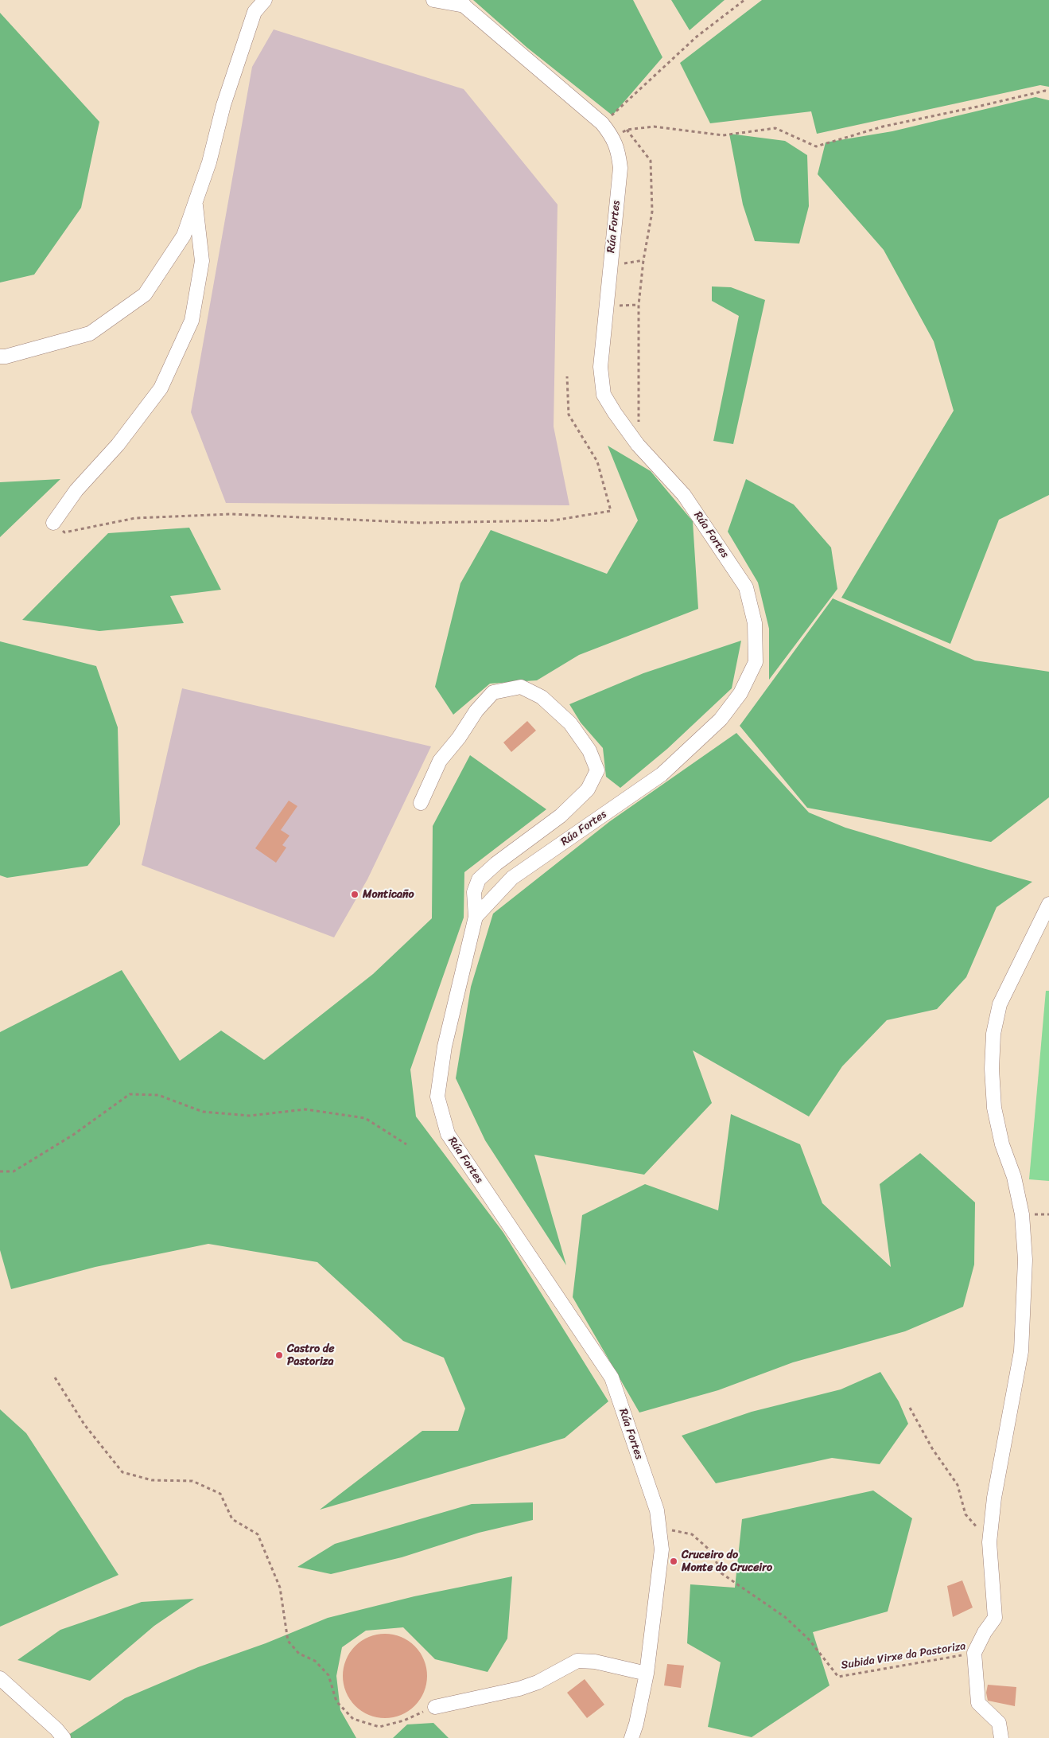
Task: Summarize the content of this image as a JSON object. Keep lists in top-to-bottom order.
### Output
{
  "streets": {
    "street": ["Rúa Fortes"],
    "path": ["Subida Virxe da Pastoriza"]
  },
  "crossings": [
    ["Rúa Fortes", "Subida Virxe da Pastoriza"]
  ],
  "places": ["Monticaño", "Castro de Pastoriza", "Cruceiro do Monte do Cruceiro"]
}
